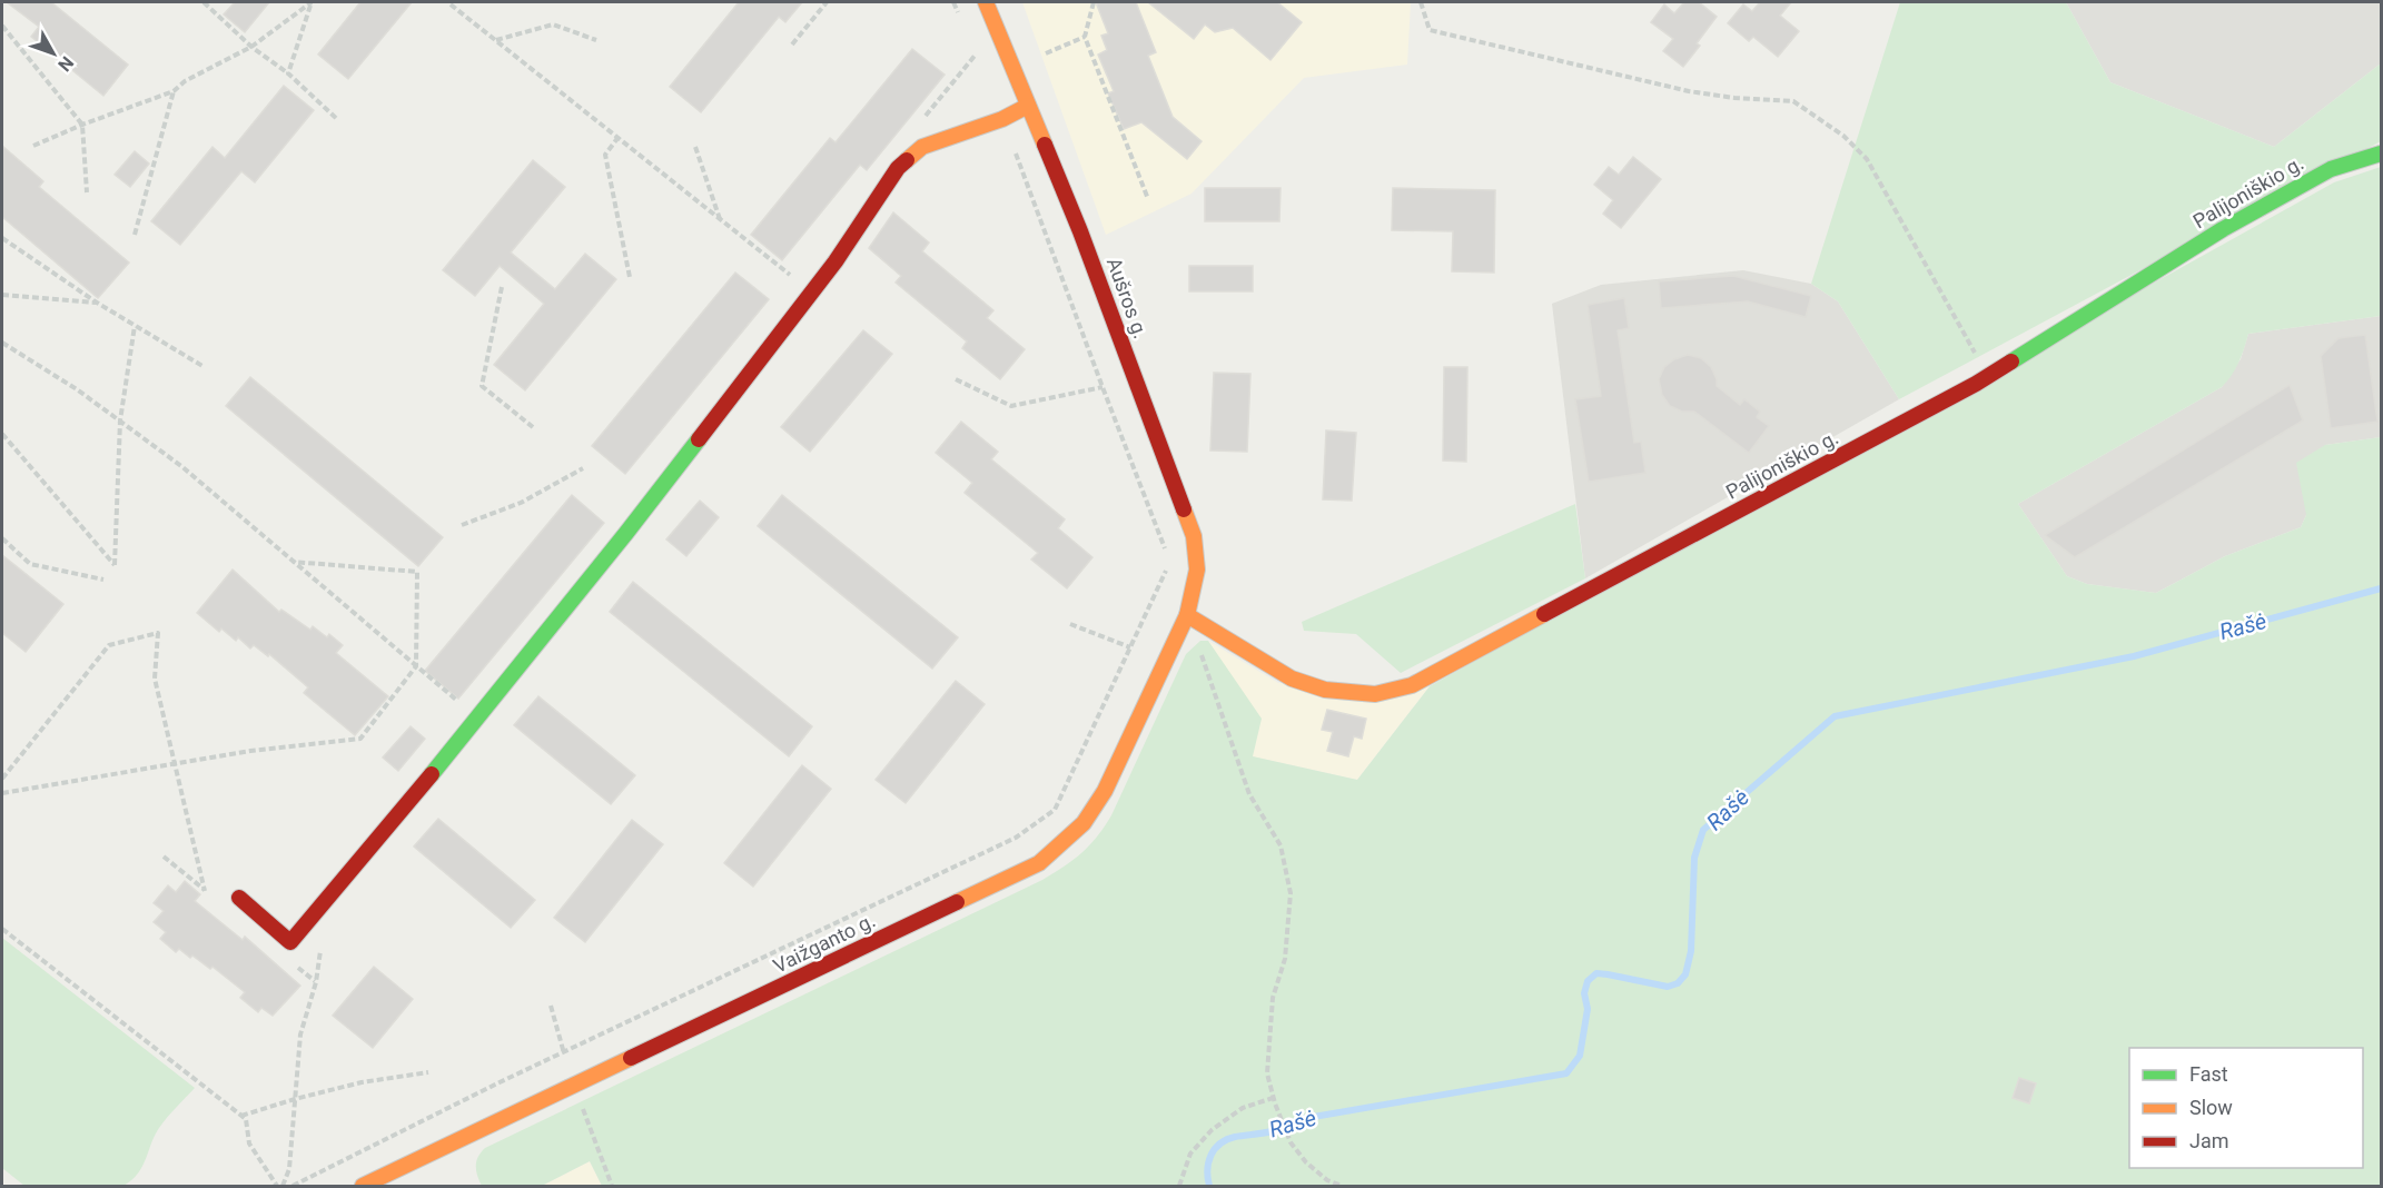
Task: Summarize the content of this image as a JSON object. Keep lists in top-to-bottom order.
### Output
{
  "streets": {
    "street": ["Palijoniškio g.", "Aušros g.", "Vaižganto g."]
  },
  "crossings": [
    ["Palijoniškio g.", "Aušros g."],
    ["Palijoniškio g.", "Vaižganto g."],
    ["Aušros g.", "Vaižganto g."]
  ],
  "water": ["Rašė"],
  "legend": ["Fast", "Slow", "Jam"],
  "north": "bottom right"
}
